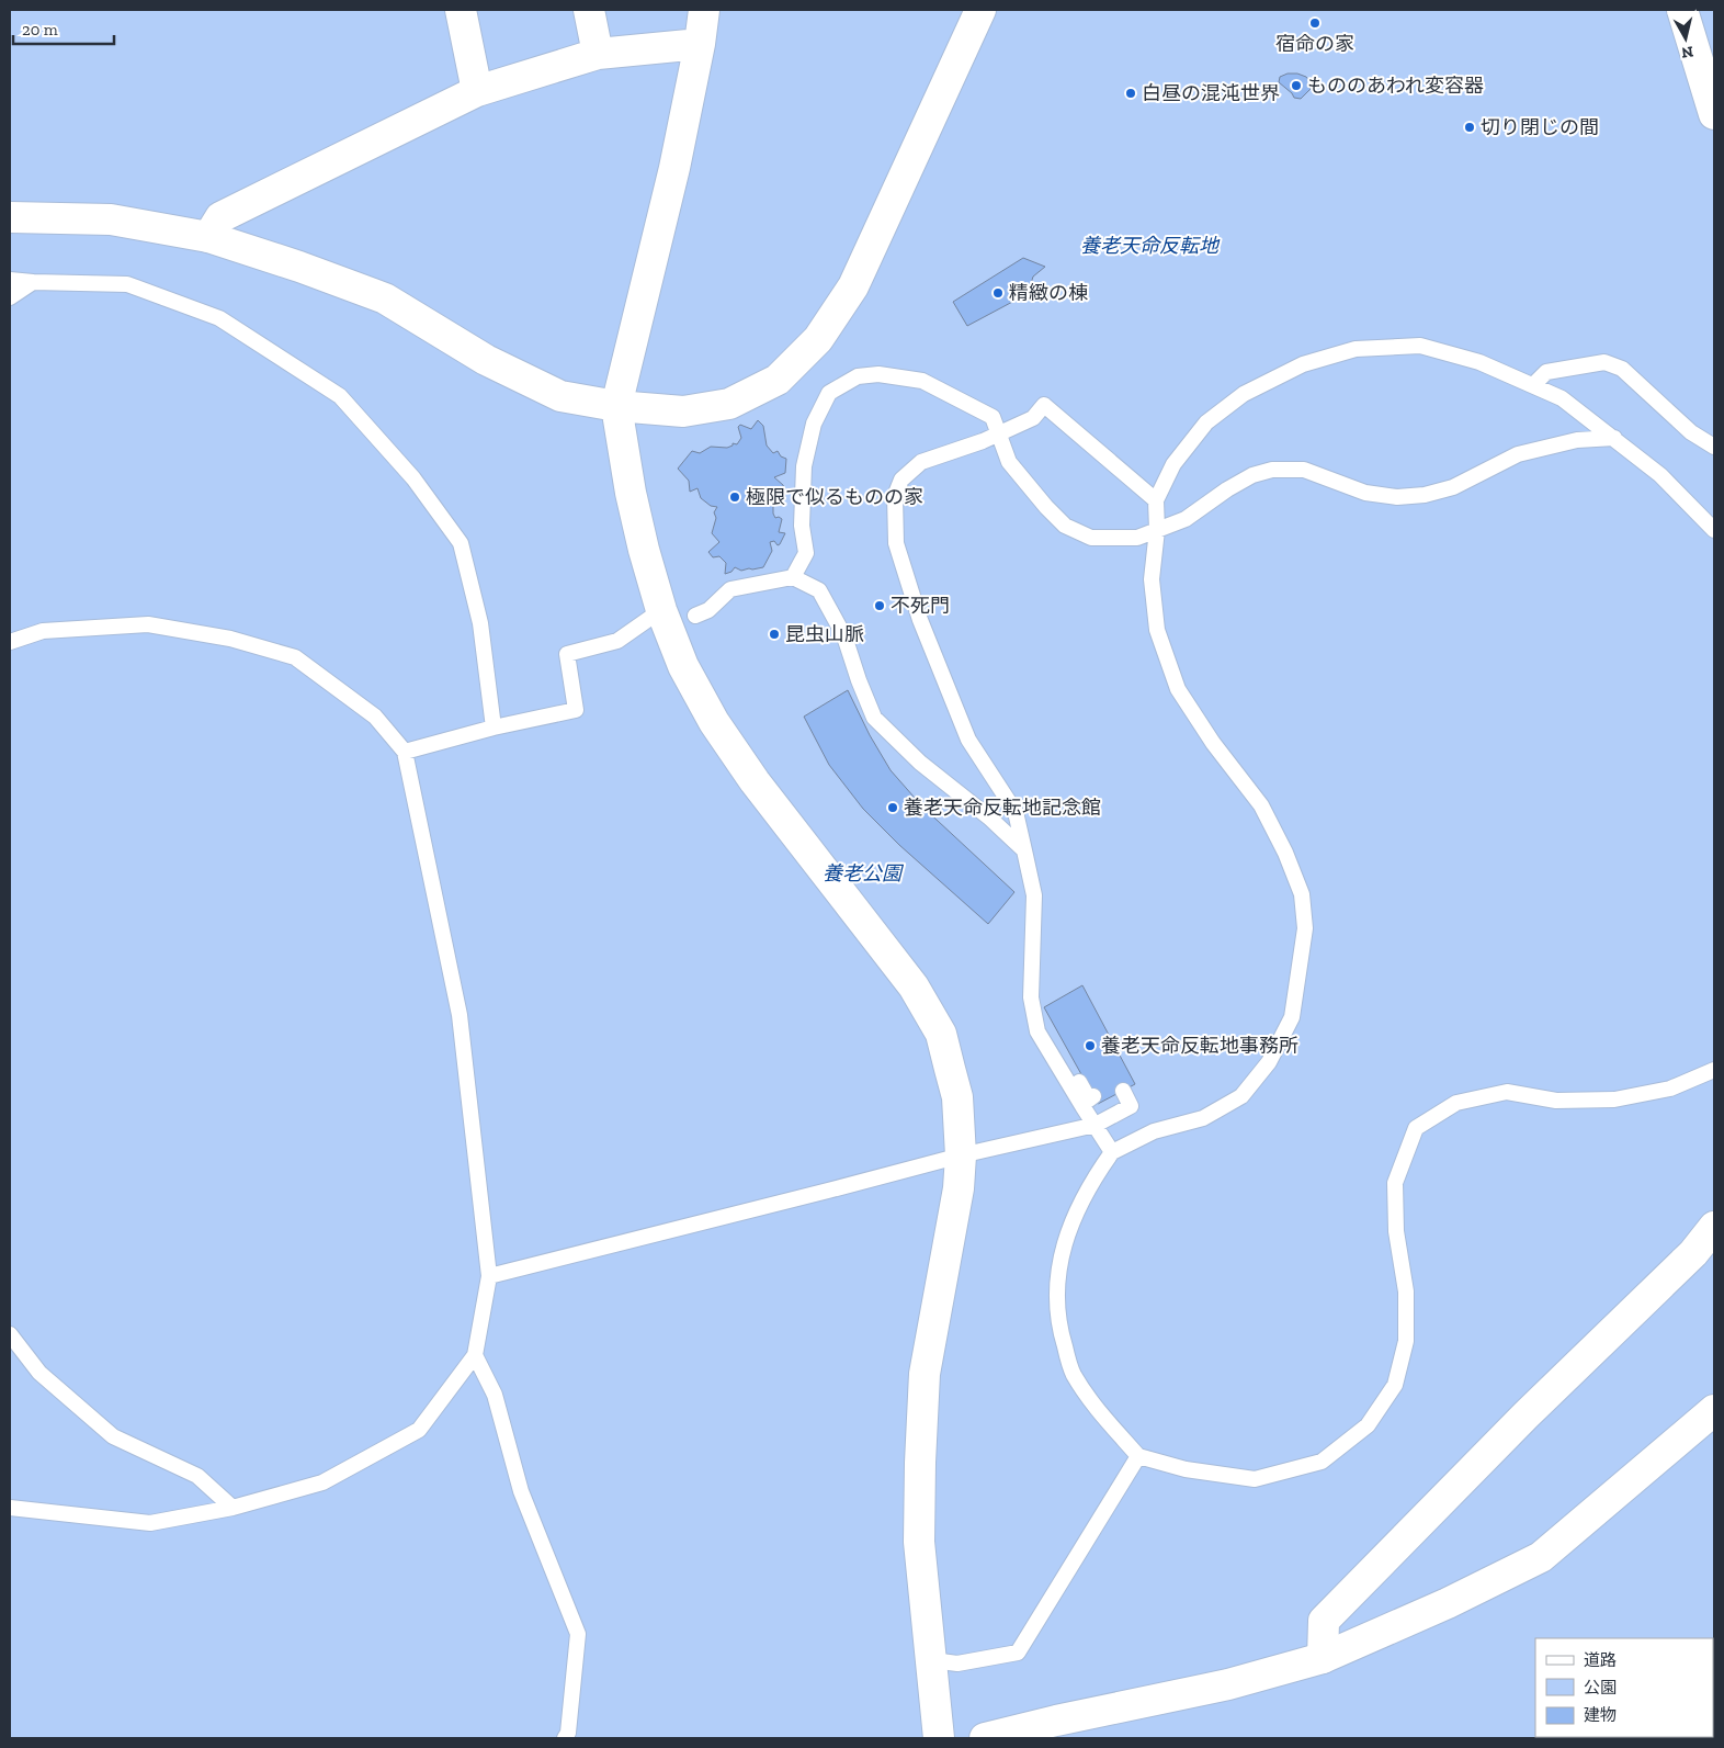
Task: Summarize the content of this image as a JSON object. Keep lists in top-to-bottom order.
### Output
{
  "parks": ["養老天命反転地", "養老公園"],
  "places": [
    "宿命の家",
    "もののあわれ変容器",
    "白昼の混沌世界",
    "切り閉じの間",
    "精緻の棟",
    "極限で似るものの家",
    "不死門",
    "昆虫山脈",
    "養老天命反転地記念館",
    "養老天命反転地事務所"
  ],
  "legend": ["道路", "公園", "建物"],
  "scale_bar": "20 m",
  "north": "bottom"
}
